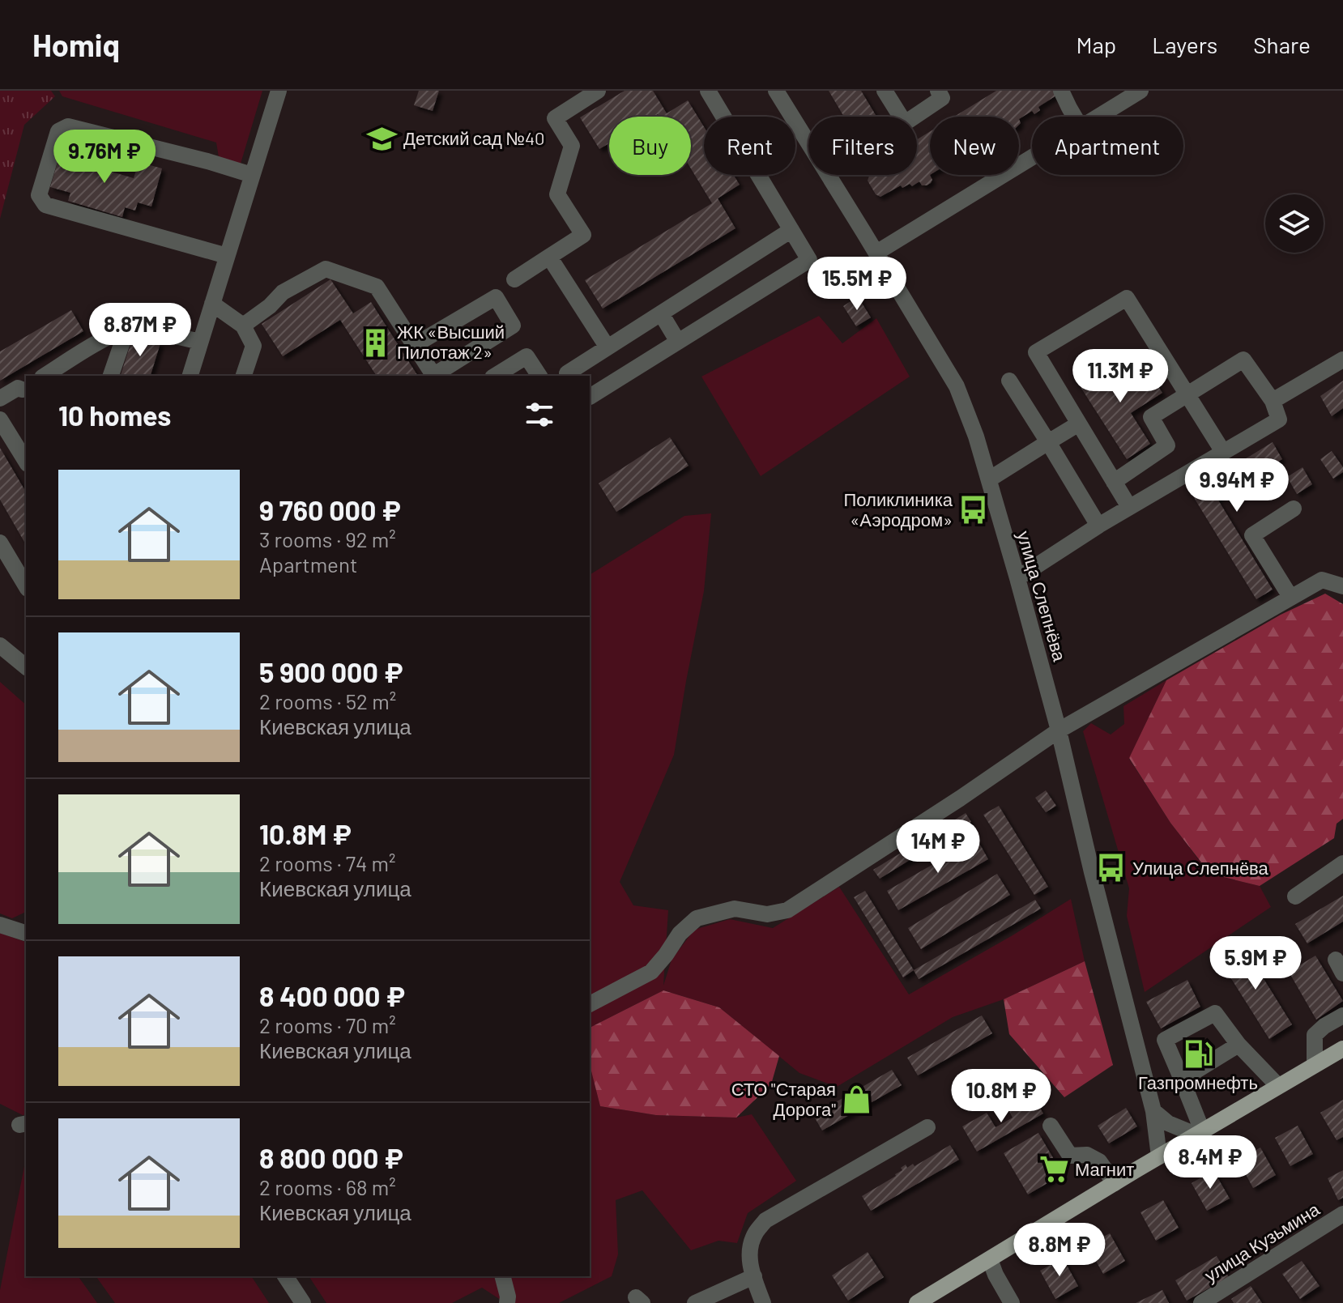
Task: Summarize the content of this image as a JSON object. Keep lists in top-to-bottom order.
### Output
{
  "streets": {
    "street": ["улица Слепнёва", "улица Кузьмина"]
  },
  "places": {
    "school or university": ["Детский сад №40"],
    "building": ["ЖК «Высший Пилотаж 2»"],
    "bus stop": ["Поликлиника «Аэродром»", "Улица Слепнёва"],
    "fuel station": ["Газпромнефть"],
    "shop": ["СТО \"Старая Дорога\""],
    "supermarket": ["Магнит"]
  },
  "page": {
    "header": "Homiq",
    "nav": ["Map", "Layers", "Share"],
    "chip": [
      "Buy",
      "Rent",
      "Filters",
      "New",
      "Apartment"
    ],
    "price": [
      "9.76M ₽",
      "15.5M ₽",
      "8.87M ₽",
      "11.3M ₽",
      "9.94M ₽",
      "14M ₽",
      "5.9M ₽",
      "10.8M ₽",
      "8.4M ₽",
      "8.8M ₽"
    ],
    "heading": "10 homes",
    "list": [
      {
        "name": "9 760 000 ₽",
        "note": "3 rooms · 92 m² · Apartment"
      },
      {
        "name": "5 900 000 ₽",
        "note": "2 rooms · 52 m² · Киевская улица"
      },
      {
        "name": "10.8M ₽",
        "note": "2 rooms · 74 m² · Киевская улица"
      },
      {
        "name": "8 400 000 ₽",
        "note": "2 rooms · 70 m² · Киевская улица"
      },
      {
        "name": "8 800 000 ₽",
        "note": "2 rooms · 68 m² · Киевская улица"
      }
    ]
  }
}
